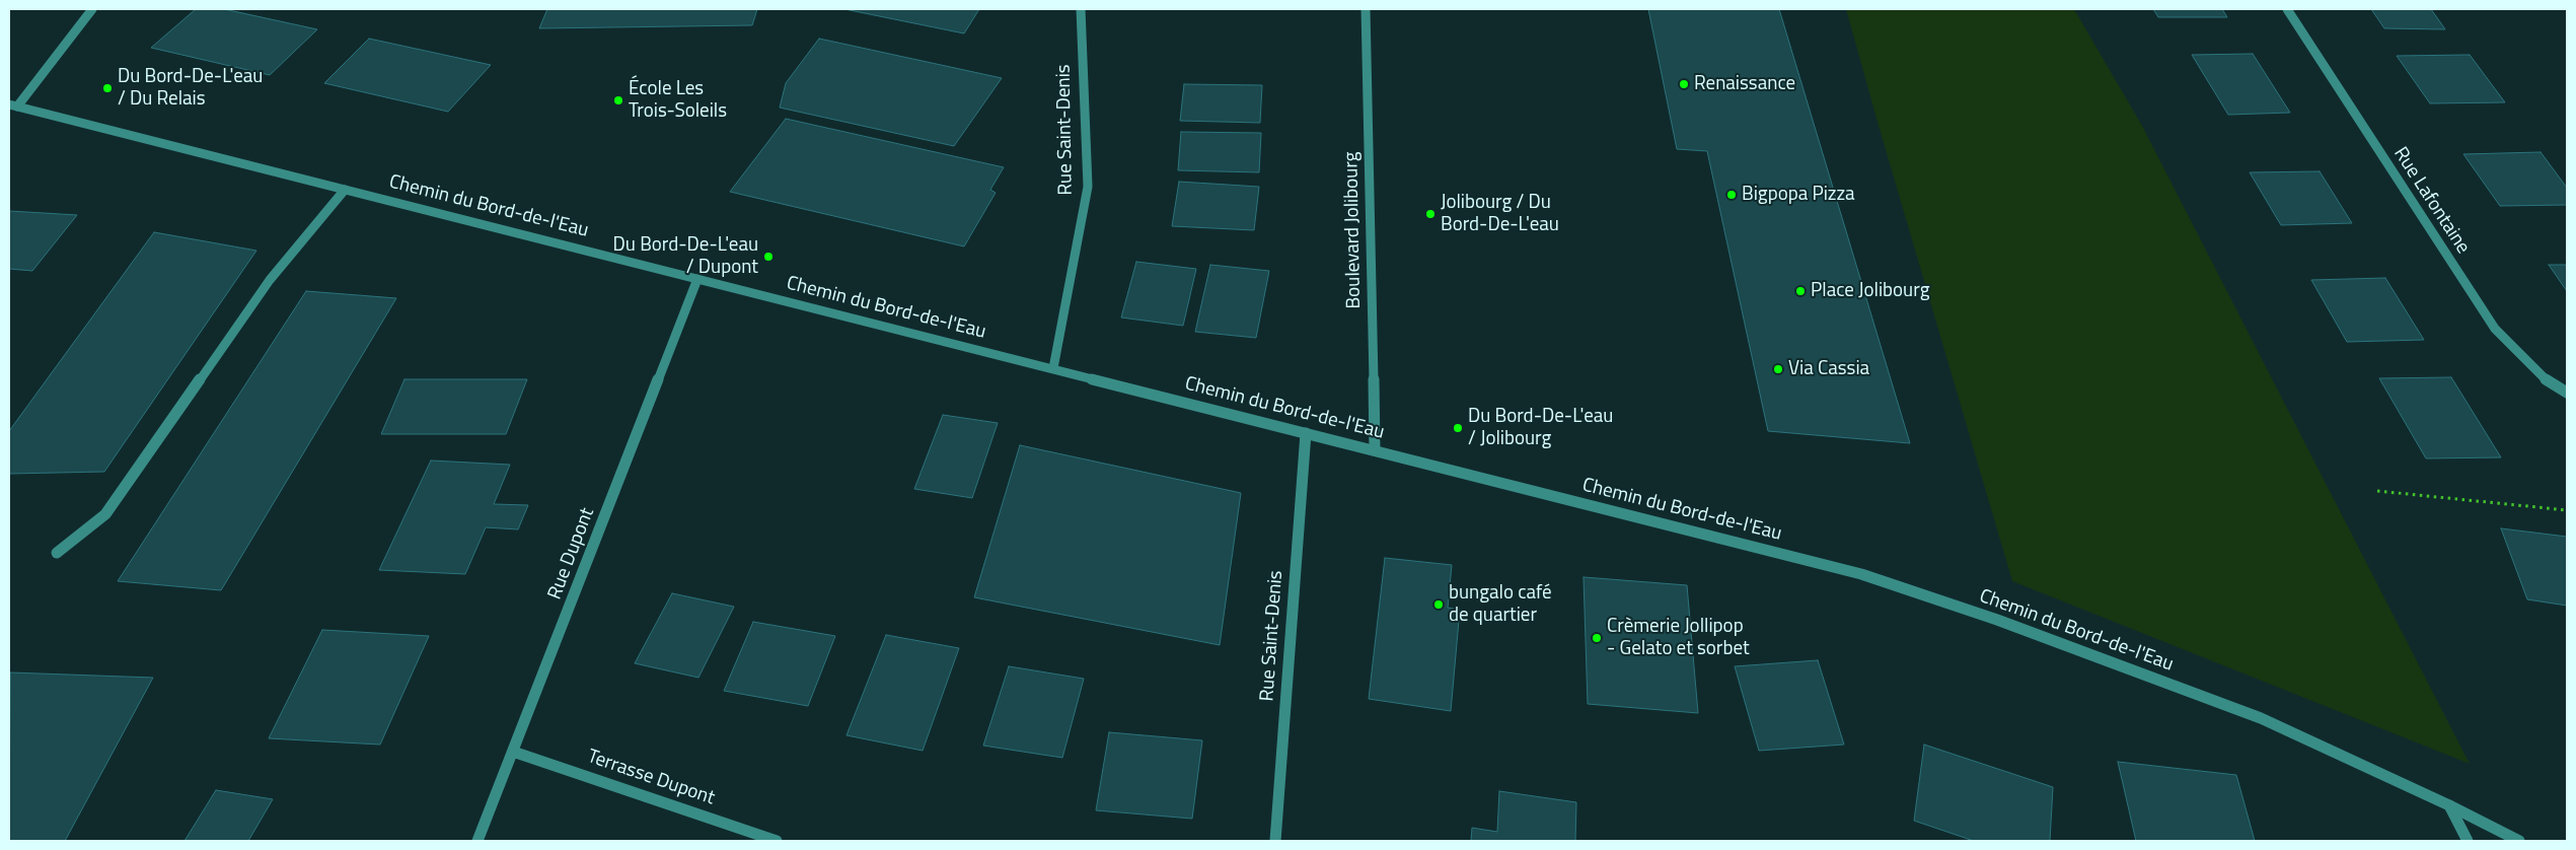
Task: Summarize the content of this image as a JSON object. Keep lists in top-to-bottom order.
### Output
{
  "streets": {
    "street": [
      "Rue Saint-Denis",
      "Rue Lafontaine",
      "Chemin du Bord-de-l'Eau",
      "Boulevard Jolibourg",
      "Rue Dupont",
      "Terrasse Dupont"
    ]
  },
  "crossings": [
    ["Rue Saint-Denis", "Chemin du Bord-de-l'Eau"],
    ["Chemin du Bord-de-l'Eau", "Boulevard Jolibourg"],
    ["Chemin du Bord-de-l'Eau", "Rue Dupont"],
    ["Rue Dupont", "Terrasse Dupont"]
  ],
  "places": [
    "Renaissance",
    "Du Bord-De-L'eau / Du Relais",
    "École Les Trois-Soleils",
    "Bigpopa Pizza",
    "Jolibourg / Du Bord-De-L'eau",
    "Du Bord-De-L'eau / Dupont",
    "Place Jolibourg",
    "Via Cassia",
    "Du Bord-De-L'eau / Jolibourg",
    "bungalo café de quartier",
    "Crèmerie Jollipop - Gelato et sorbet"
  ]
}
